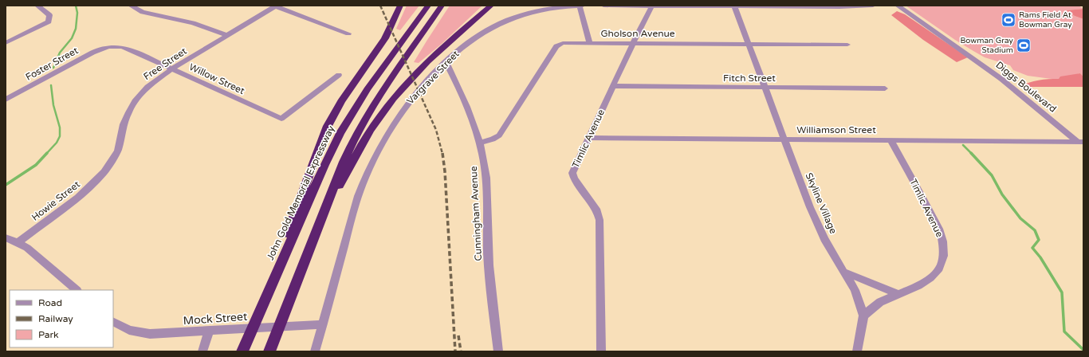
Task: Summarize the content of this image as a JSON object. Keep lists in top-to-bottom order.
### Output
{
  "streets": {
    "highway": ["John Gold Memorial Expressway"],
    "street": [
      "Gholson Avenue",
      "Foster Street",
      "Free Street",
      "Vargrave Street",
      "Fitch Street",
      "Willow Street",
      "Diggs Boulevard",
      "Williamson Street",
      "Timlic Avenue",
      "Howie Street",
      "Skyline Village",
      "Cunningham Avenue",
      "Mock Street"
    ]
  },
  "crossings": [
    ["Gholson Avenue", "Timlic Avenue"],
    ["Gholson Avenue", "Skyline Village"],
    ["Gholson Avenue", "Cunningham Avenue"],
    ["Foster Street", "Willow Street"],
    ["Free Street", "Willow Street"],
    ["Free Street", "Howie Street"],
    ["Vargrave Street", "Cunningham Avenue"],
    ["Vargrave Street", "Mock Street"],
    ["Fitch Street", "Timlic Avenue"],
    ["Fitch Street", "Skyline Village"],
    ["Diggs Boulevard", "Williamson Street"],
    ["Williamson Street", "Timlic Avenue"],
    ["Williamson Street", "Skyline Village"]
  ],
  "places": {
    "sports": ["Rams Field At Bowman Gray", "Bowman Gray Stadium"]
  },
  "legend": ["Road", "Railway", "Park"]
}
